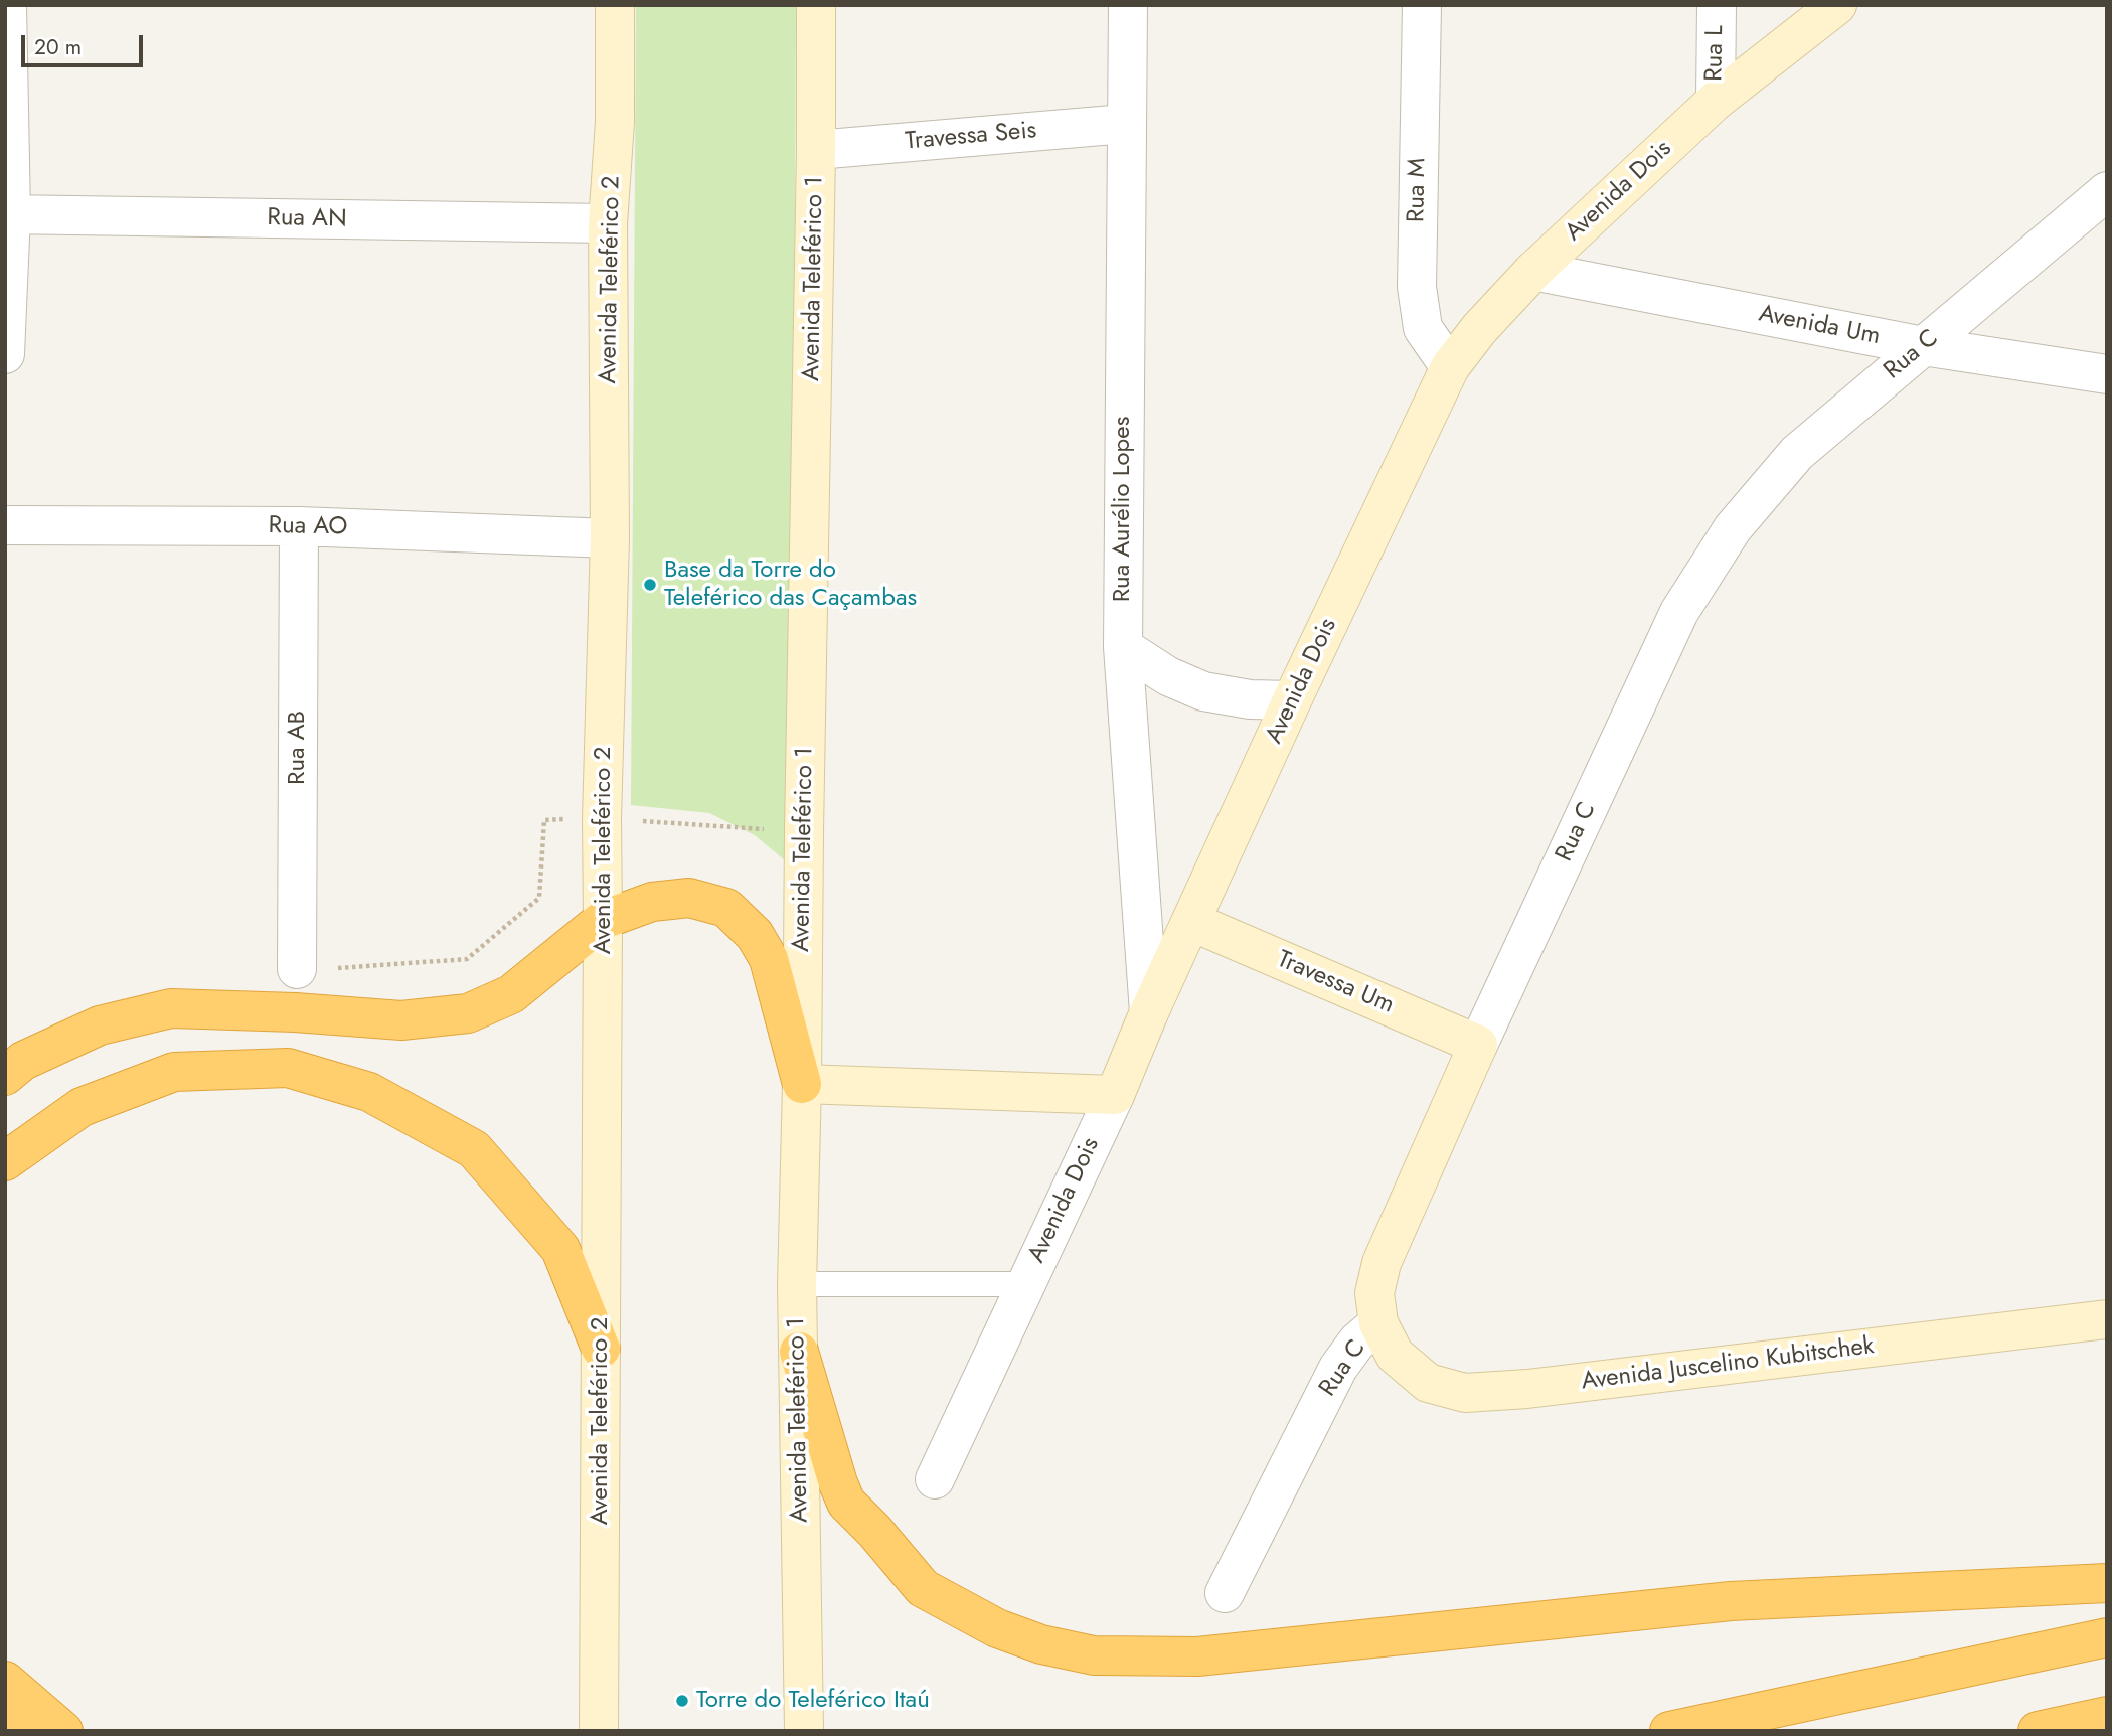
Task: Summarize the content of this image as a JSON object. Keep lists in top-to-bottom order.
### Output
{
  "streets": {
    "main road": [
      "Avenida Dois",
      "Avenida Teleférico 1",
      "Avenida Teleférico 2",
      "Rua C",
      "Travessa Um",
      "Avenida Juscelino Kubitschek"
    ],
    "street": [
      "Rua L",
      "Travessa Seis",
      "Rua M",
      "Rua AN",
      "Avenida Um",
      "Rua Aurélio Lopes",
      "Rua AO",
      "Rua AB"
    ]
  },
  "crossings": [
    ["Rua L", "Avenida Dois"],
    ["Travessa Seis", "Avenida Teleférico 1"],
    ["Travessa Seis", "Rua Aurélio Lopes"],
    ["Rua M", "Avenida Dois"],
    ["Avenida Dois", "Avenida Um"],
    ["Avenida Dois", "Rua Aurélio Lopes"],
    ["Avenida Dois", "Travessa Um"],
    ["Rua AN", "Avenida Teleférico 2"],
    ["Avenida Teleférico 2", "Rua AO"],
    ["Avenida Um", "Rua C"],
    ["Rua C", "Travessa Um"],
    ["Rua C", "Avenida Juscelino Kubitschek"],
    ["Rua AO", "Rua AB"]
  ],
  "places": ["Base da Torre do Teleférico das Caçambas", "Torre do Teleférico Itaú"],
  "scale_bar": "20 m"
}
